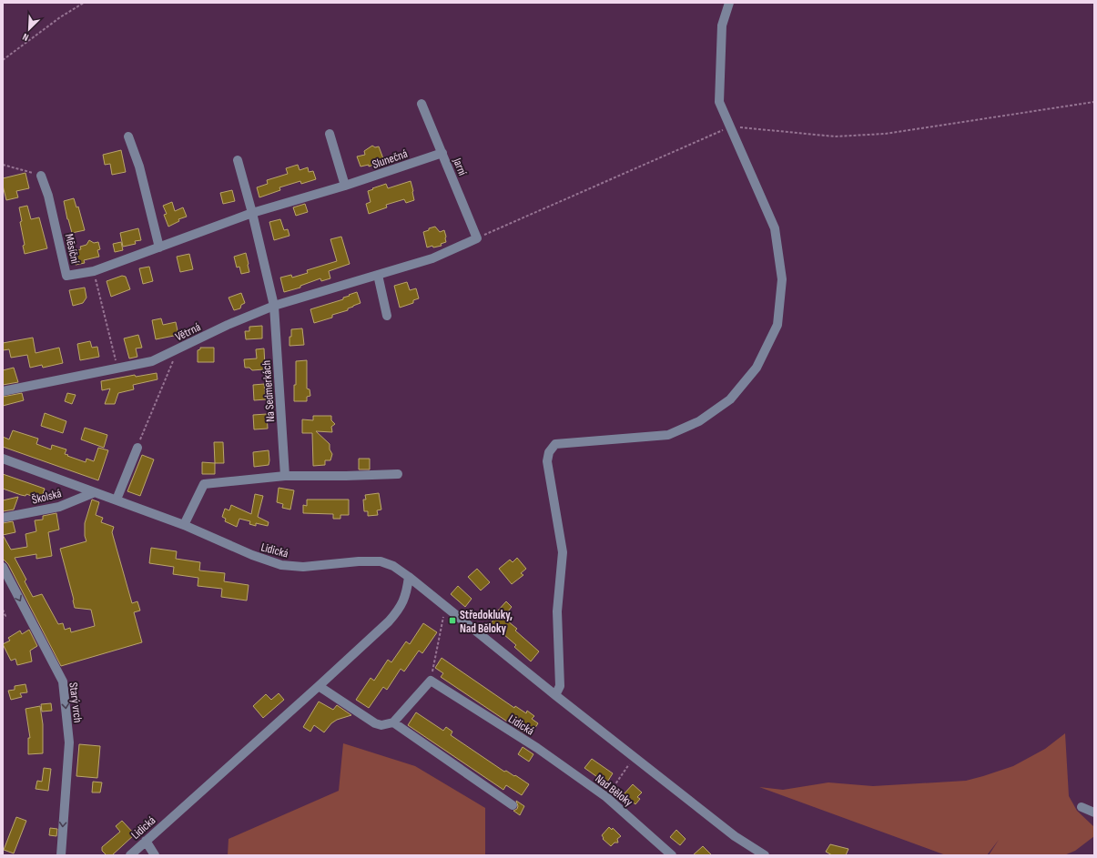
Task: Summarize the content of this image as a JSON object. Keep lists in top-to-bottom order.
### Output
{
  "streets": {
    "street": [
      "Slunečná",
      "Jarní",
      "Měsíční",
      "Větrná",
      "Na Sedmerkách",
      "Školská",
      "Lidická",
      "Starý vrch",
      "Nad Běloky"
    ]
  },
  "crossings": [
    ["Slunečná", "Jarní"],
    ["Slunečná", "Měsíční"],
    ["Jarní", "Větrná"],
    ["Větrná", "Na Sedmerkách"],
    ["Školská", "Lidická"],
    ["Lidická", "Nad Běloky"]
  ],
  "one_way": ["Starý vrch"],
  "places": {
    "transit": ["Středokluky, Nad Běloky"]
  },
  "north": "bottom left"
}
